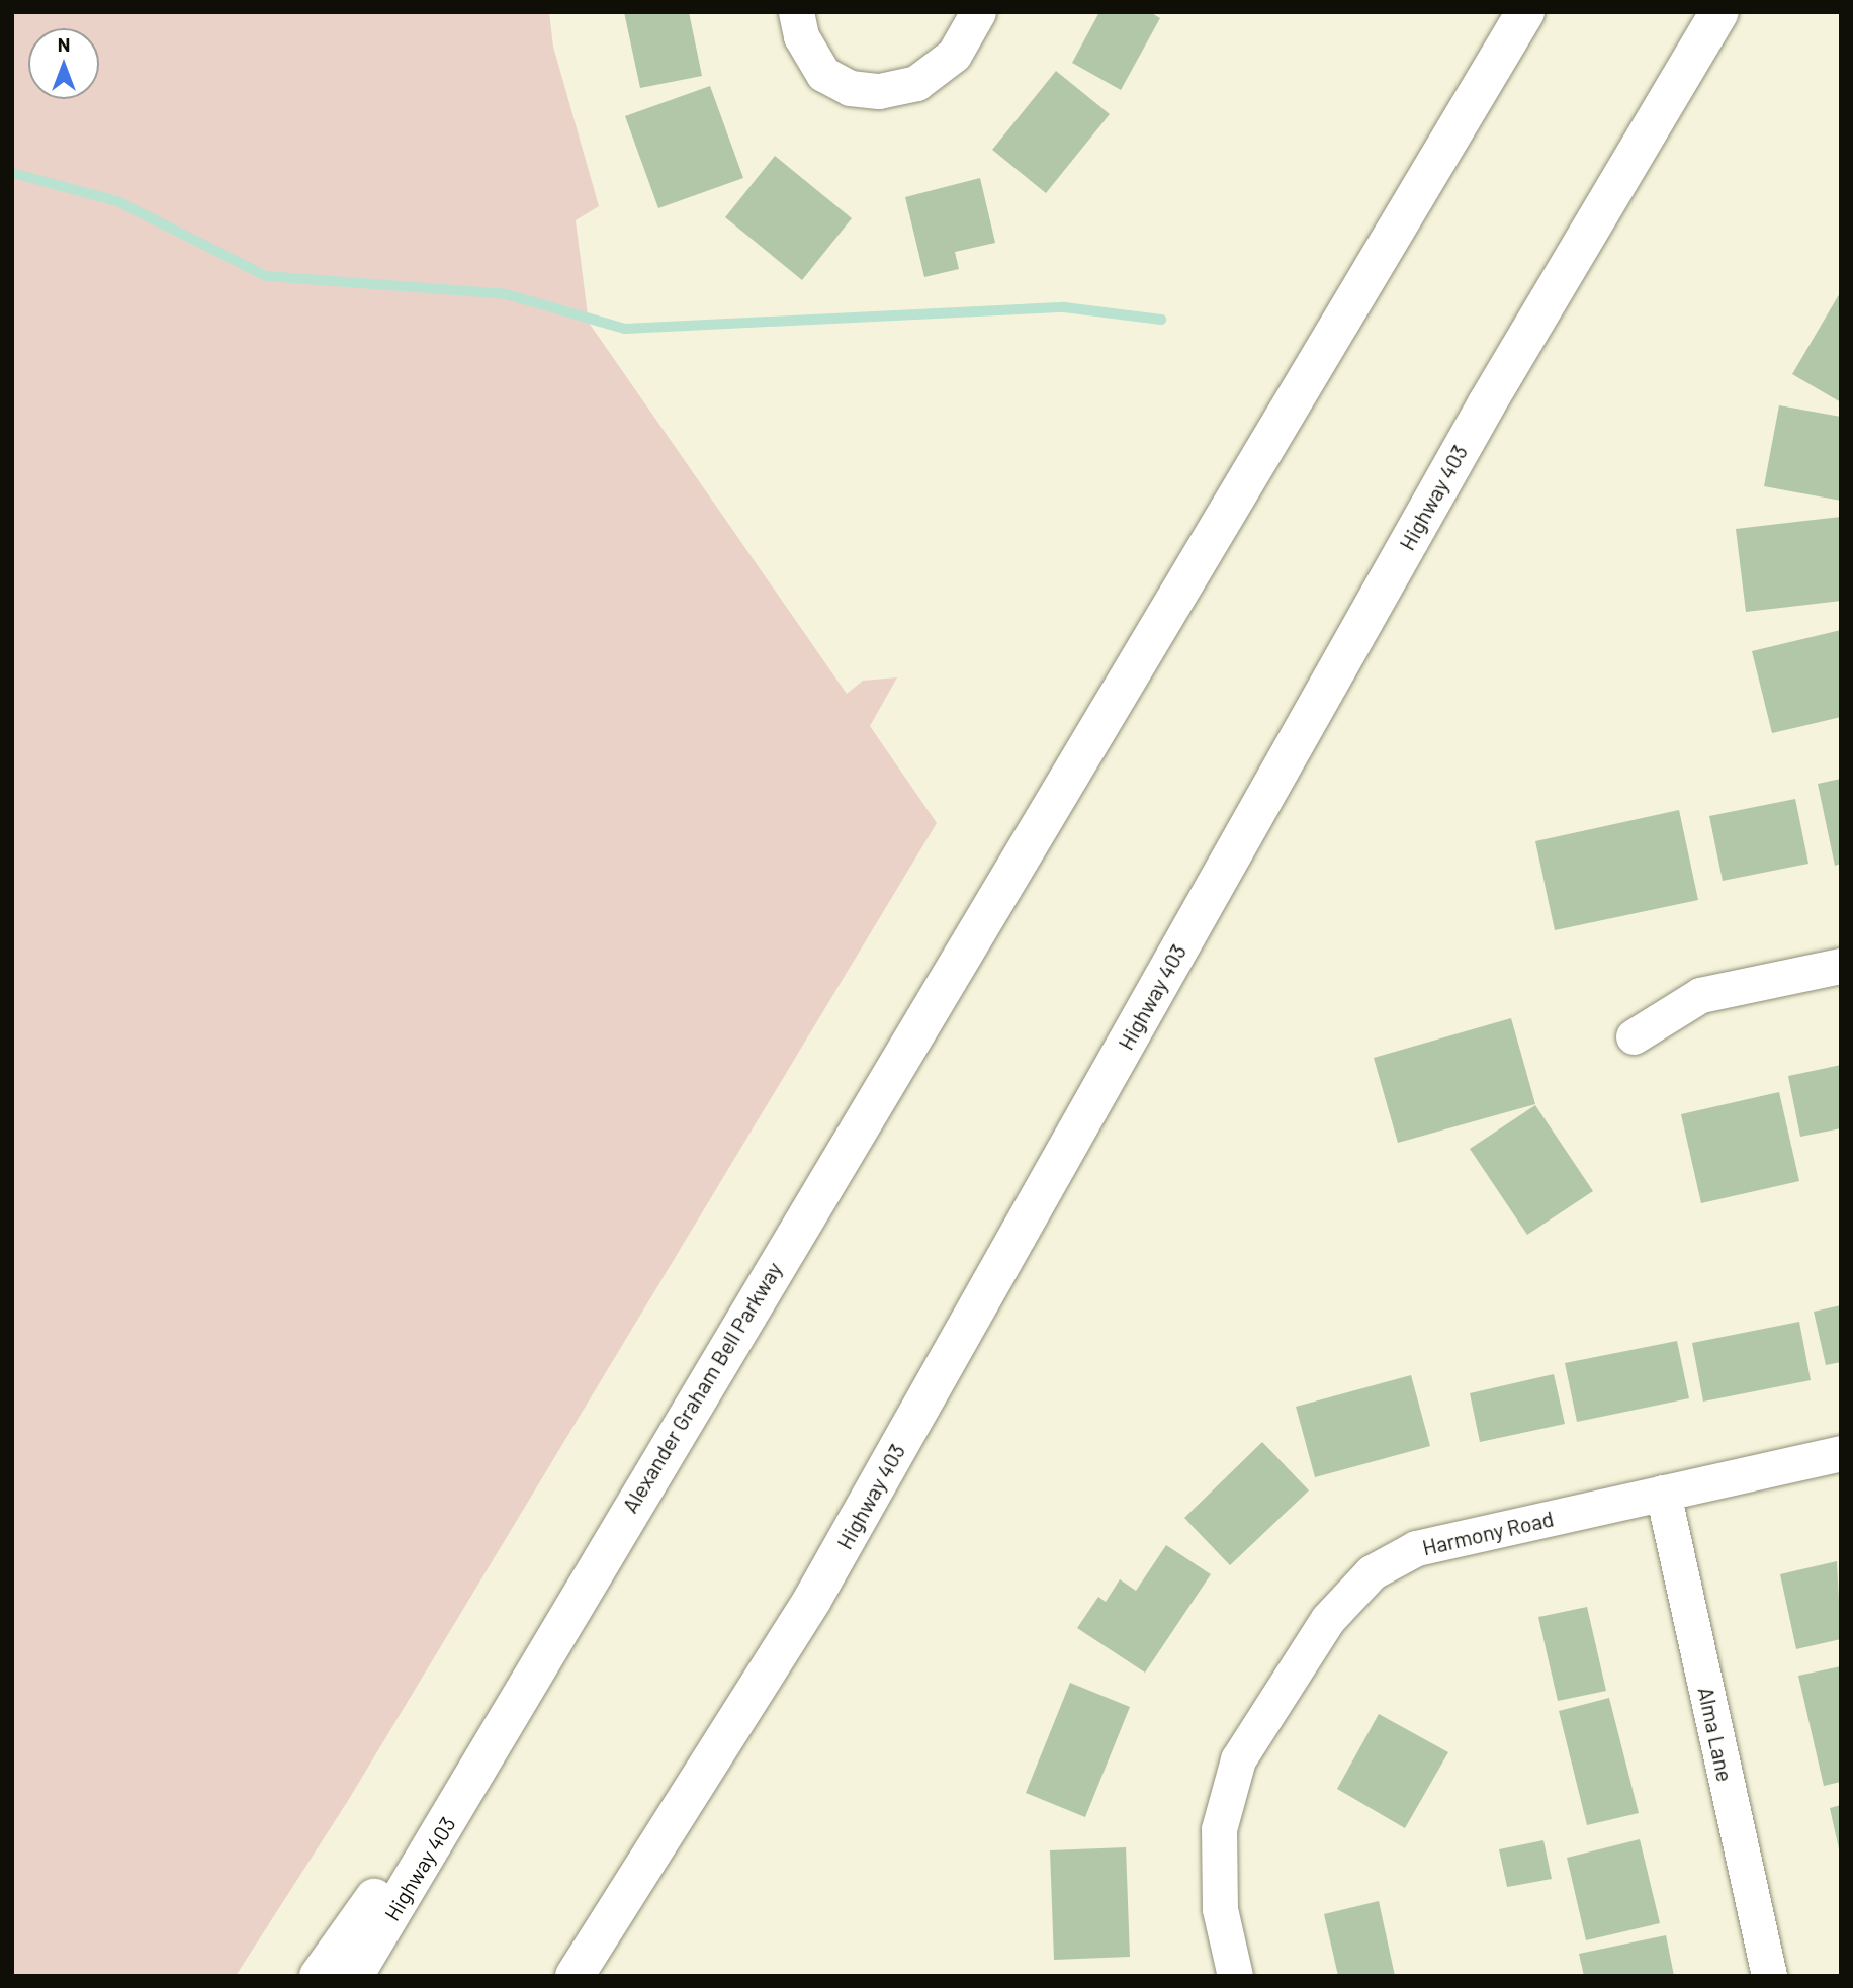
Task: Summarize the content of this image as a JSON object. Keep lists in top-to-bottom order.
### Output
{
  "streets": {
    "highway": ["Highway 403", "Alexander Graham Bell Parkway"],
    "street": ["Harmony Road", "Alma Lane"]
  },
  "crossings": [
    ["Highway 403", "Alexander Graham Bell Parkway"],
    ["Harmony Road", "Alma Lane"]
  ],
  "north": "top"
}
